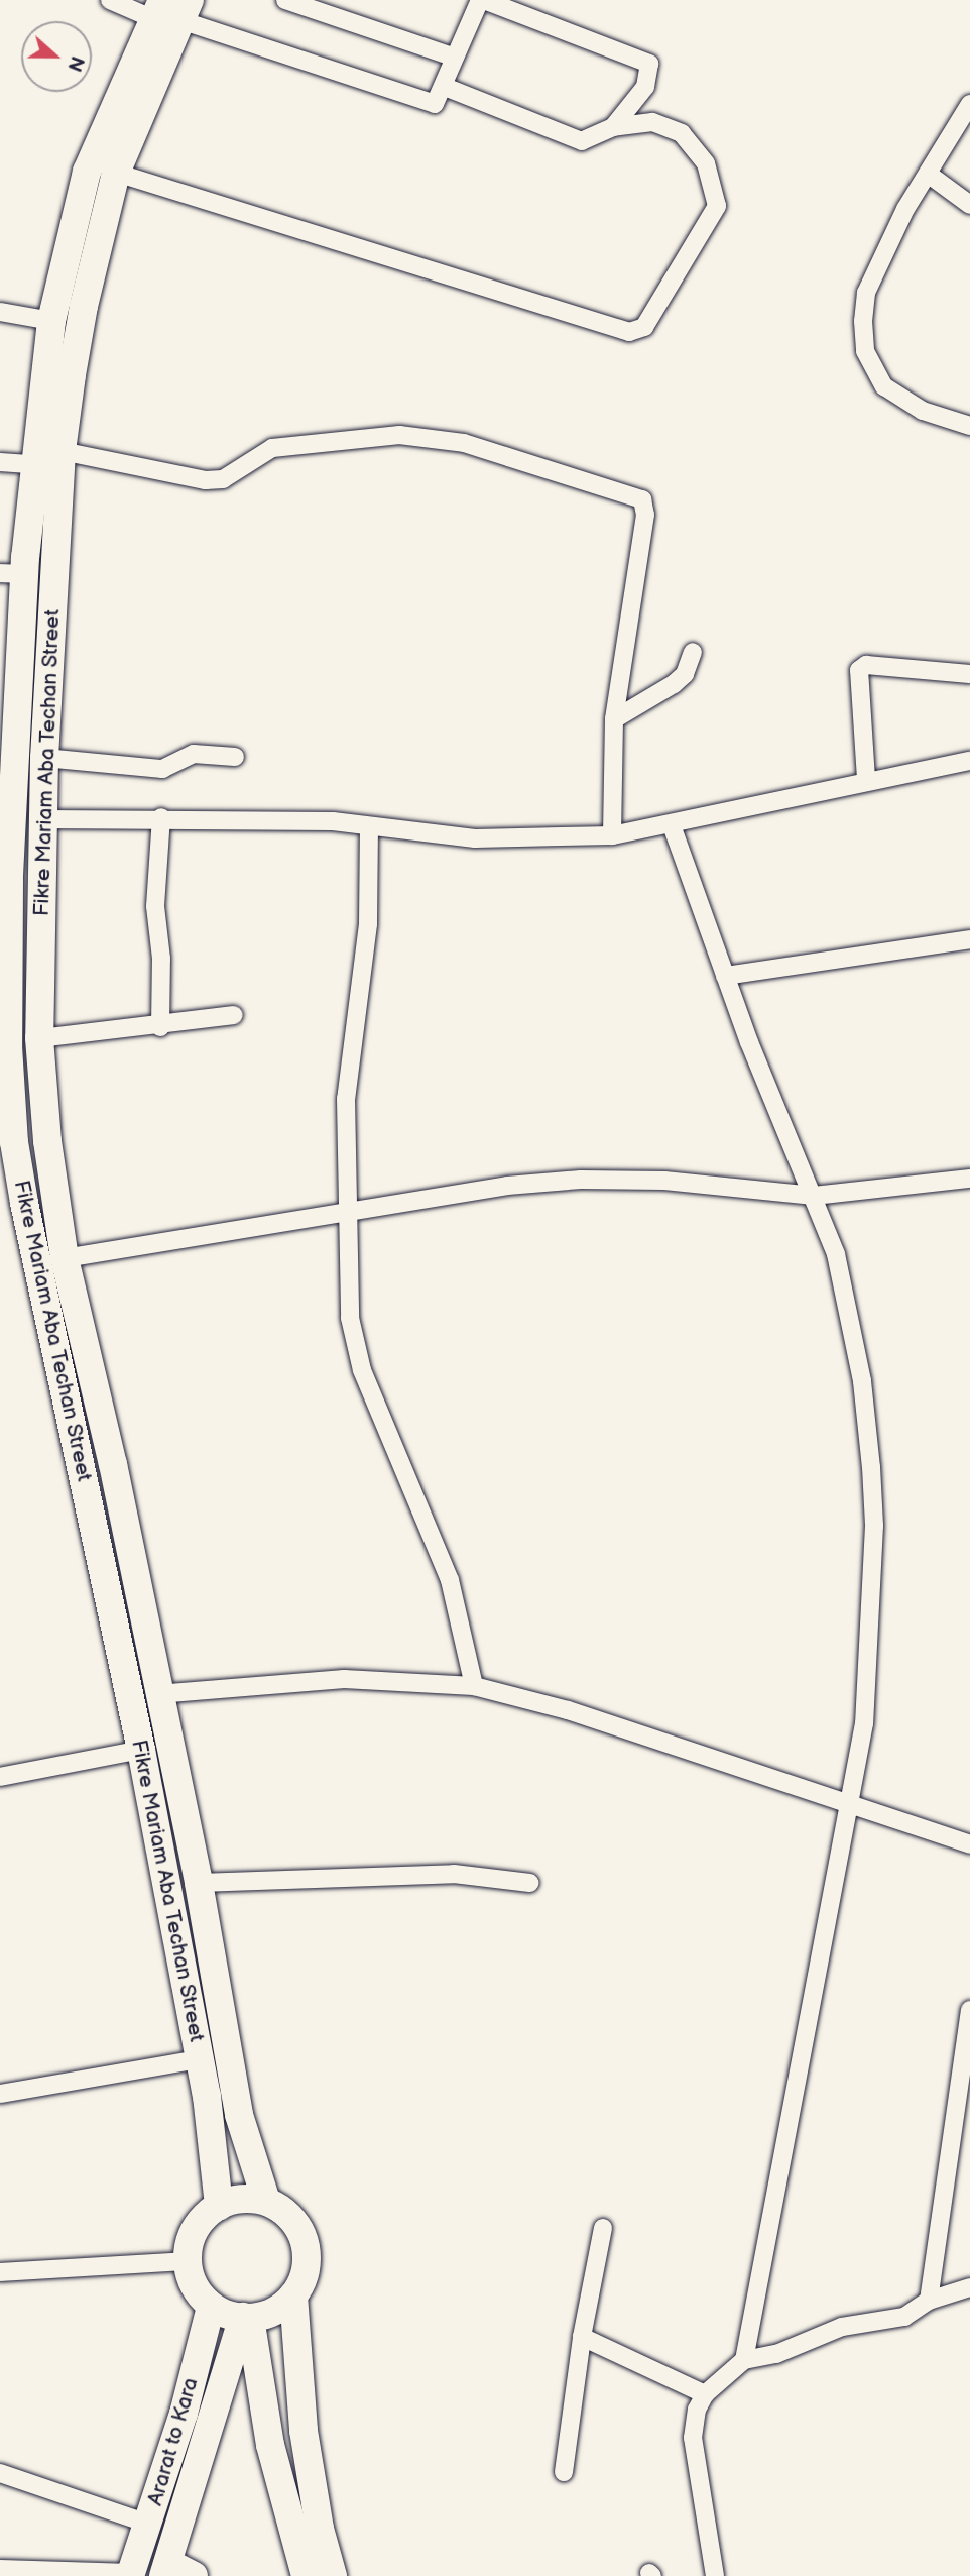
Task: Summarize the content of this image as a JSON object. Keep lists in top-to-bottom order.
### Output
{
  "streets": {
    "main road": ["Fikre Mariam Aba Techan Street", "Ararat to Kara"]
  },
  "crossings": [
    ["Fikre Mariam Aba Techan Street", "Ararat to Kara"]
  ],
  "north": "right"
}
